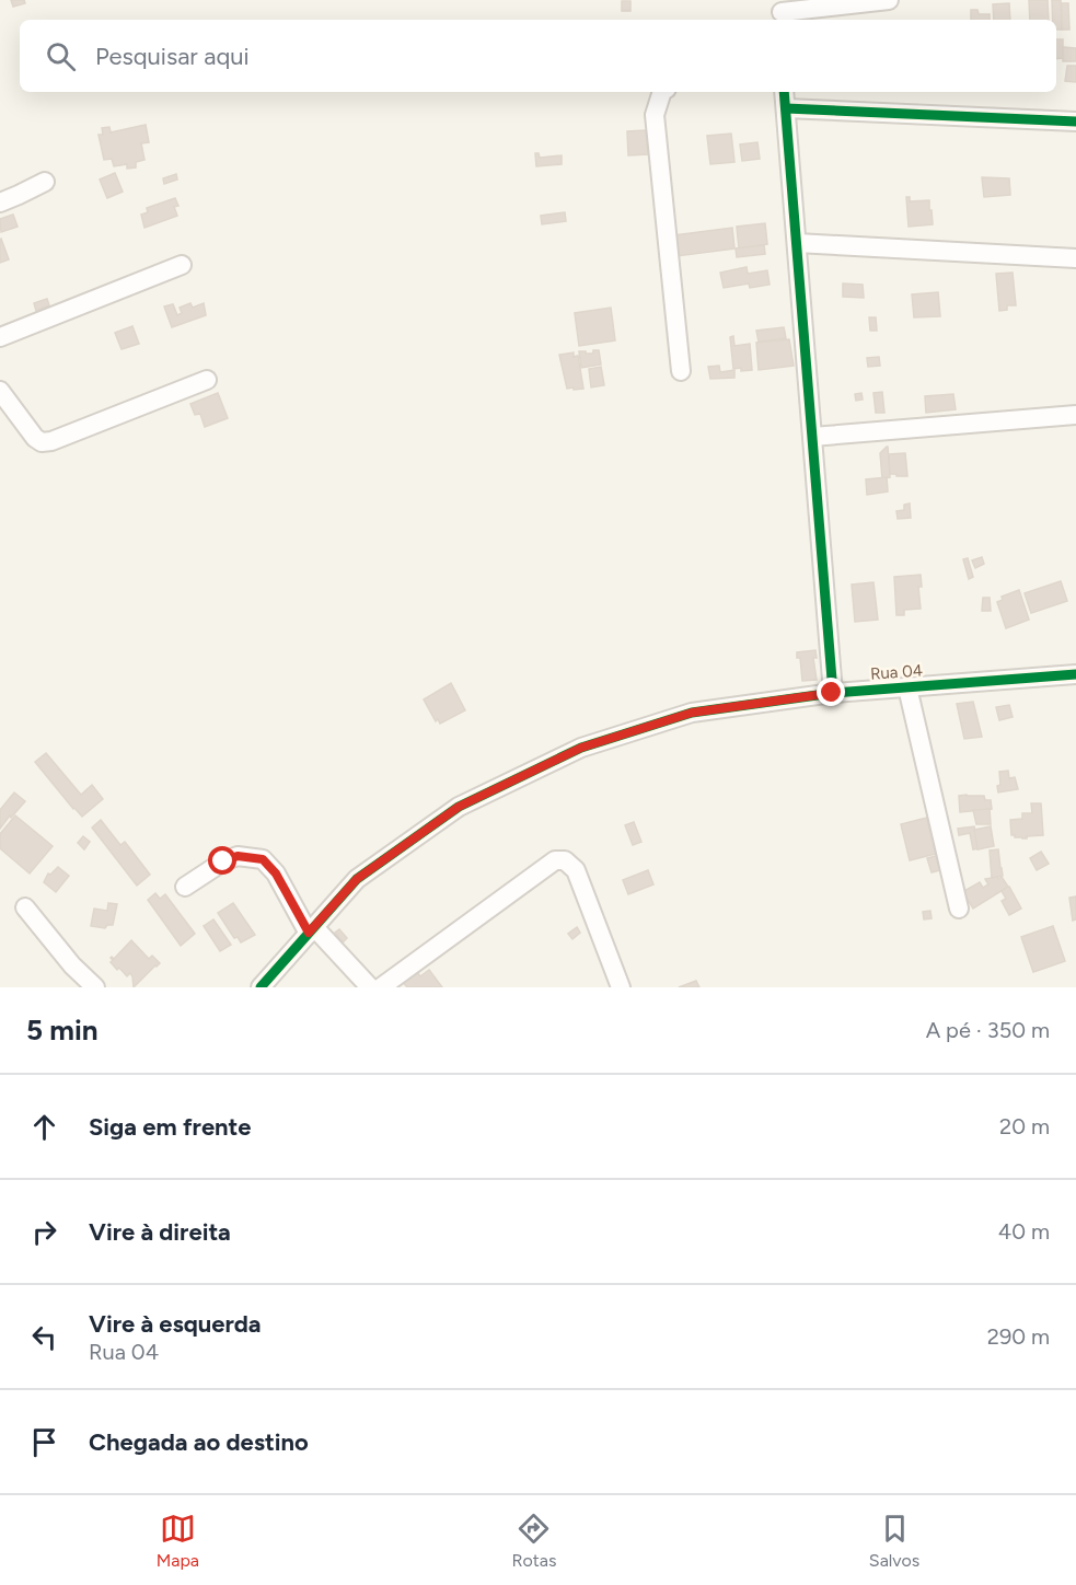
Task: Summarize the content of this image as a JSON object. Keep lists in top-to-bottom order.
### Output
{
  "streets": {
    "street": ["Rua 04"]
  },
  "page": {
    "search": "Pesquisar aqui",
    "heading": ["5 min", "A pé · 350 m"],
    "list": [
      ["Siga em frente", "20 m"],
      ["Vire à direita", "40 m"],
      ["Vire à esquerda", "Rua 04", "290 m"],
      "Chegada ao destino"
    ],
    "nav": ["Mapa", "Rotas", "Salvos"]
  }
}
